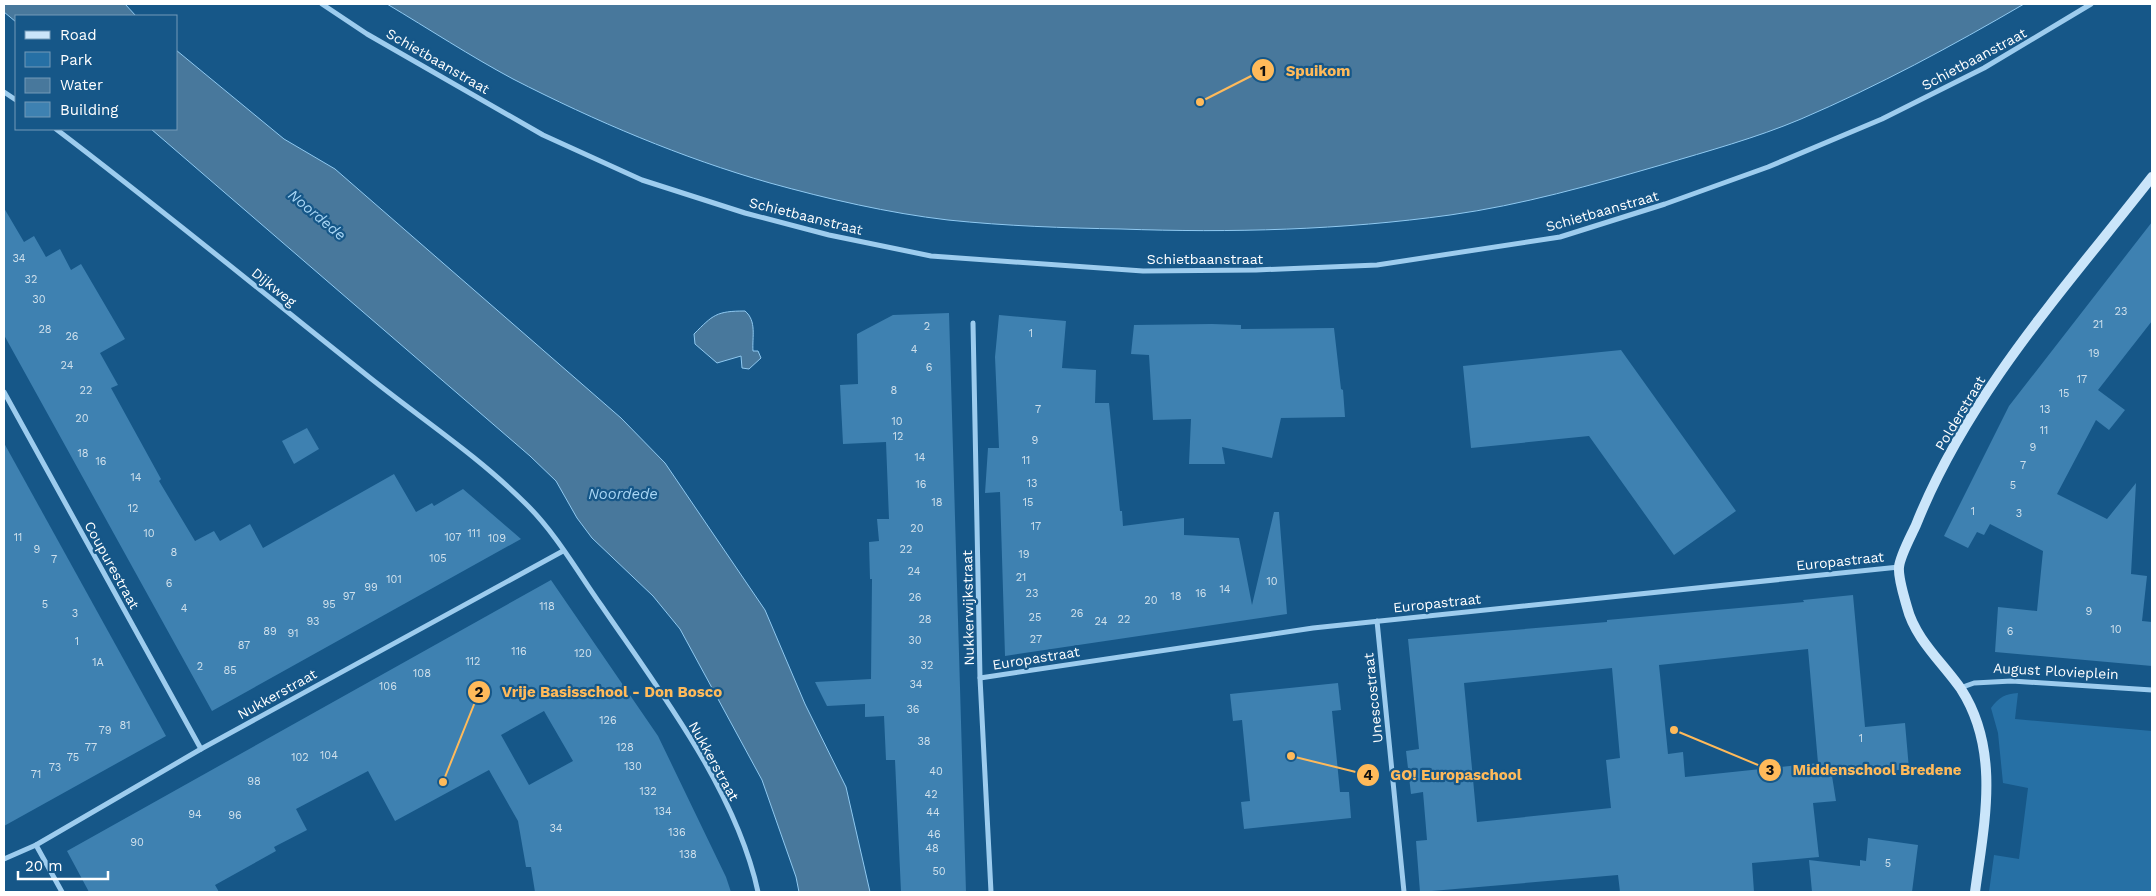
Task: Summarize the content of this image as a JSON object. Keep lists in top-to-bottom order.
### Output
{
  "streets": {
    "street": [
      "Schietbaanstraat",
      "Dijkweg",
      "Polderstraat",
      "Europastraat",
      "Coupurestraat",
      "Nukkerwijkstraat",
      "August Plovieplein",
      "Nukkerstraat",
      "Unescostraat"
    ]
  },
  "crossings": [
    ["Dijkweg", "Nukkerstraat"],
    ["Polderstraat", "Europastraat"],
    ["Europastraat", "Nukkerwijkstraat"],
    ["Europastraat", "Unescostraat"],
    ["Coupurestraat", "Nukkerstraat"]
  ],
  "water": ["Noordede"],
  "places": [
    "Spuikom",
    "Middenschool Bredene",
    "GO! Europaschool",
    "Vrije Basisschool - Don Bosco"
  ],
  "house_numbers": [
    "34",
    "32",
    "30",
    "23",
    "21",
    "2",
    "28",
    "1",
    "26",
    "4",
    "19",
    "24",
    "6",
    "17",
    "22",
    "8",
    "15",
    "7",
    "13",
    "20",
    "10",
    "11",
    "12",
    "9",
    "9",
    "18",
    "14",
    "11",
    "16",
    "7",
    "14",
    "13",
    "16",
    "5",
    "18",
    "15",
    "12",
    "1",
    "3",
    "17",
    "20",
    "10",
    "111",
    "11",
    "107",
    "109",
    "9",
    "22",
    "8",
    "19",
    "105",
    "7",
    "24",
    "21",
    "101",
    "10",
    "6",
    "99",
    "14",
    "23",
    "16",
    "97",
    "18",
    "26",
    "20",
    "5",
    "95",
    "118",
    "4",
    "9",
    "3",
    "26",
    "25",
    "28",
    "22",
    "93",
    "24",
    "10",
    "89",
    "6",
    "91",
    "27",
    "30",
    "1",
    "87",
    "116",
    "120",
    "112",
    "1A",
    "32",
    "2",
    "85",
    "108",
    "34",
    "106",
    "36",
    "126",
    "81",
    "79",
    "1",
    "38",
    "77",
    "128",
    "104",
    "75",
    "102",
    "130",
    "73",
    "40",
    "71",
    "98",
    "132",
    "42",
    "134",
    "44",
    "94",
    "96",
    "34",
    "136",
    "46",
    "90",
    "48",
    "138",
    "5",
    "50"
  ],
  "legend": [
    "Road",
    "Park",
    "Water",
    "Building"
  ],
  "scale_bar": "20 m"
}
